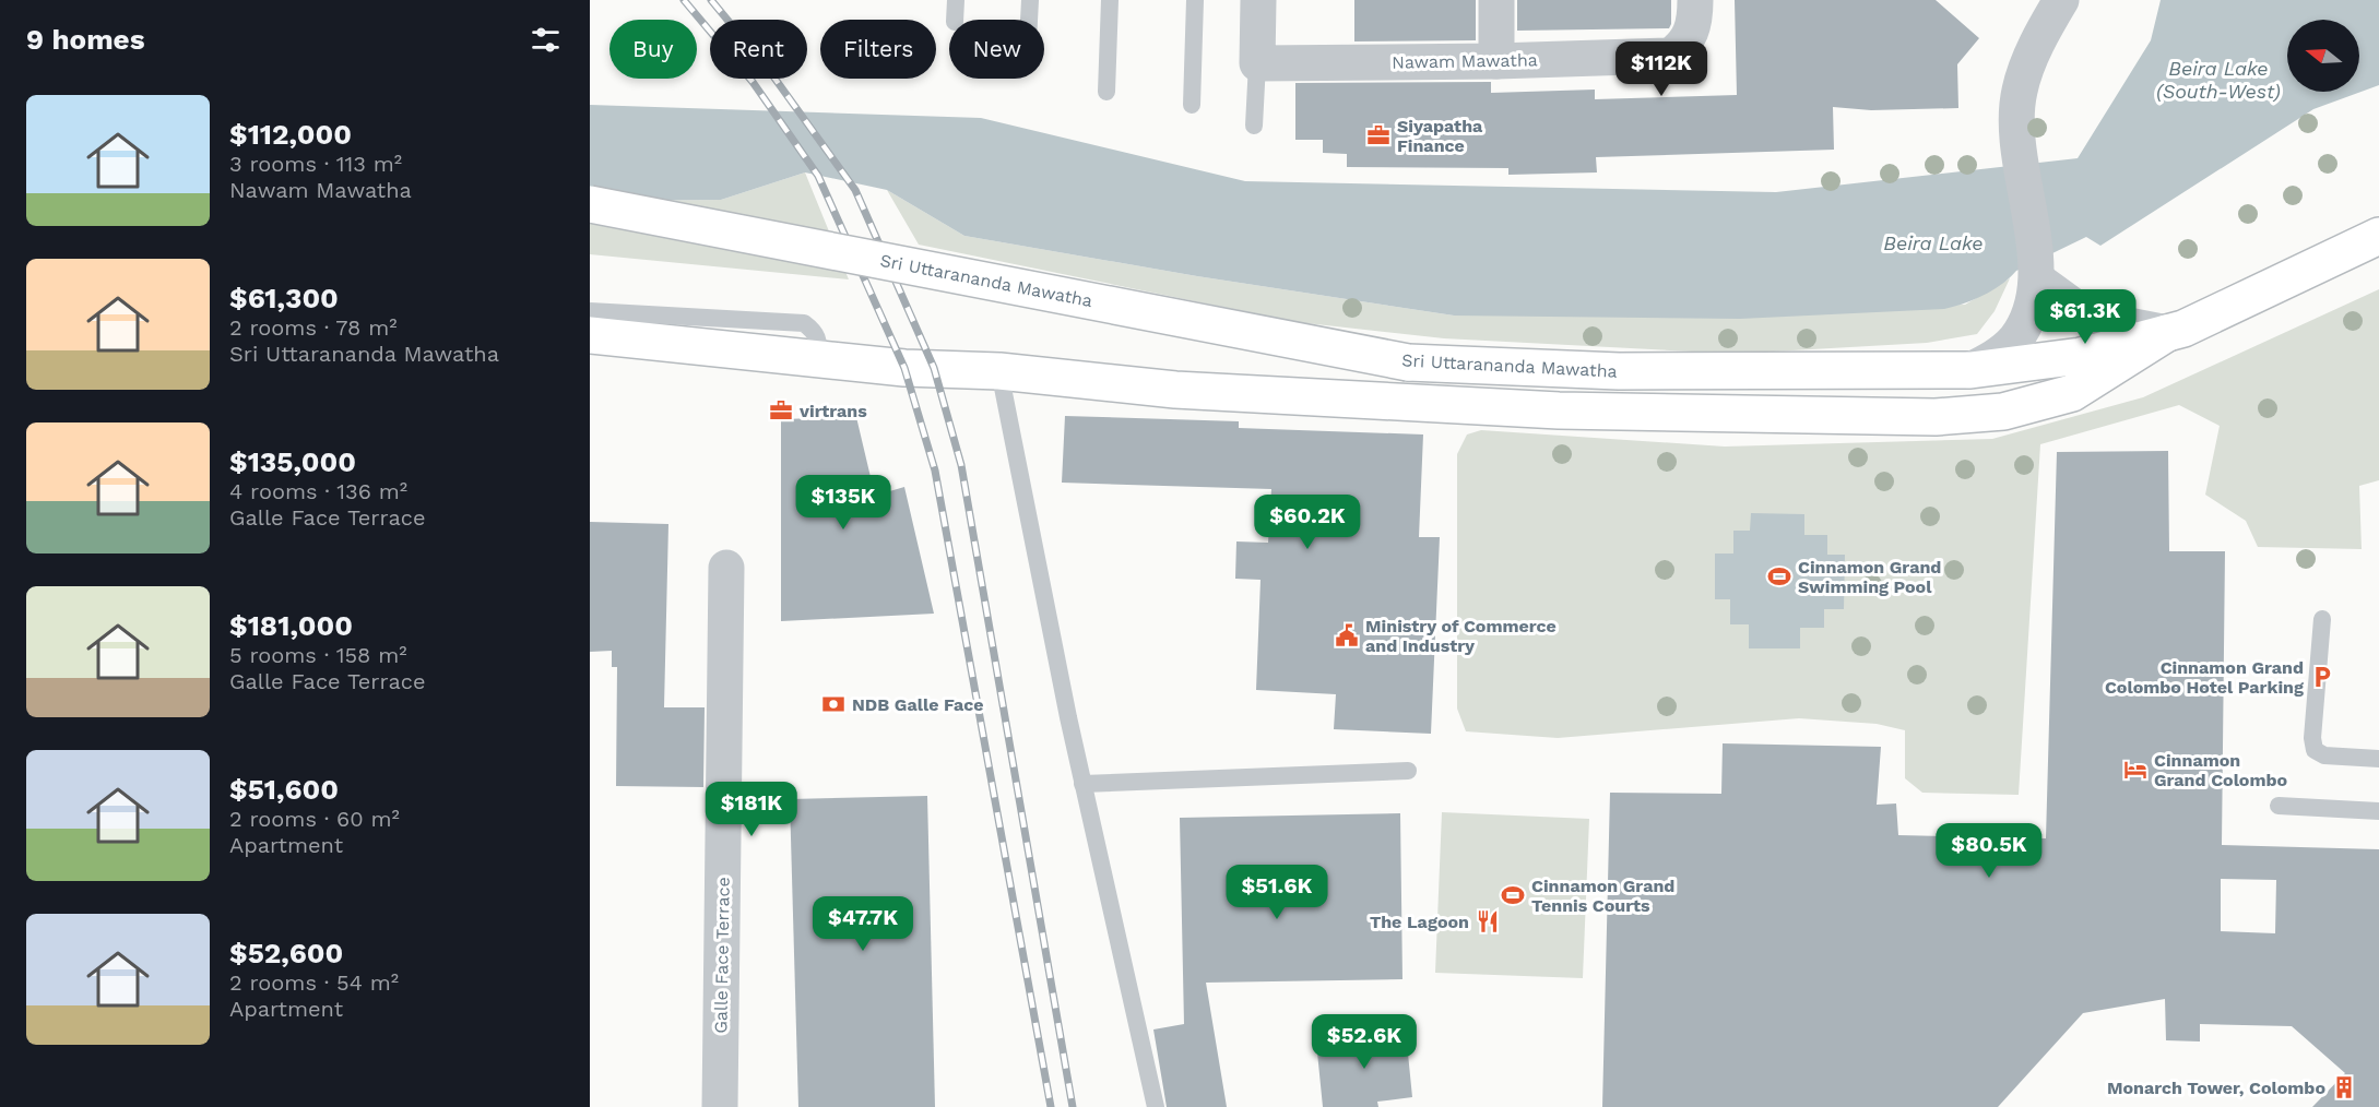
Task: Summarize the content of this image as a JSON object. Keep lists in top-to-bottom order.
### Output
{
  "streets": {
    "main road": ["Sri Uttarananda Mawatha"],
    "street": ["Nawam Mawatha", "Galle Face Terrace"]
  },
  "water": ["Beira Lake (South-West)", "Beira Lake"],
  "places": {
    "office": ["Siyapatha Finance", "virtrans"],
    "sports": ["Cinnamon Grand Swimming Pool", "Cinnamon Grand Tennis Courts"],
    "public building": ["Ministry of Commerce and Industry"],
    "parking": ["Cinnamon Grand Colombo Hotel Parking"],
    "bank": ["NDB Galle Face"],
    "hotel": ["Cinnamon Grand Colombo"],
    "restaurant": ["The Lagoon"],
    "building": ["Monarch Tower, Colombo"]
  },
  "north": "left",
  "page": {
    "heading": "9 homes",
    "chip": [
      "Buy",
      "Rent",
      "Filters",
      "New"
    ],
    "price": [
      "$112K",
      "$61.3K",
      "$135K",
      "$60.2K",
      "$181K",
      "$80.5K",
      "$51.6K",
      "$47.7K",
      "$52.6K"
    ],
    "list": [
      {
        "name": "$112,000",
        "note": "3 rooms · 113 m² · Nawam Mawatha"
      },
      {
        "name": "$61,300",
        "note": "2 rooms · 78 m² · Sri Uttarananda Mawatha"
      },
      {
        "name": "$135,000",
        "note": "4 rooms · 136 m² · Galle Face Terrace"
      },
      {
        "name": "$181,000",
        "note": "5 rooms · 158 m² · Galle Face Terrace"
      },
      {
        "name": "$51,600",
        "note": "2 rooms · 60 m² · Apartment"
      },
      {
        "name": "$52,600",
        "note": "2 rooms · 54 m² · Apartment"
      }
    ]
  }
}
